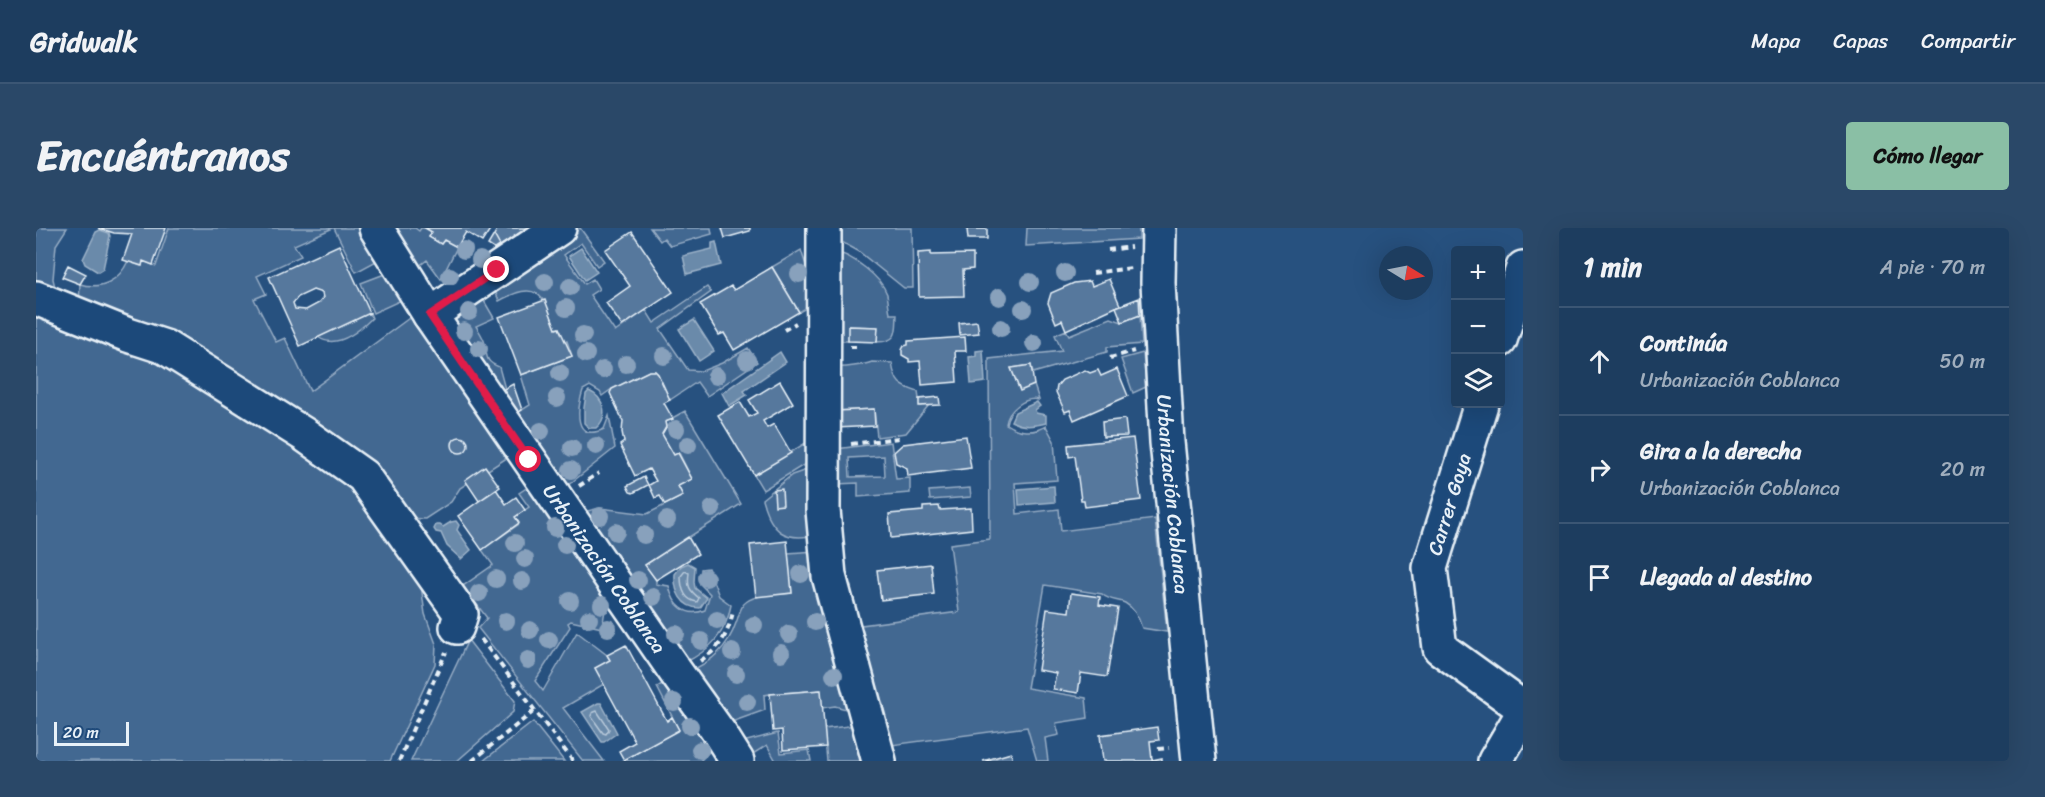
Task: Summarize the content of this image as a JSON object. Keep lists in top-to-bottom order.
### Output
{
  "streets": {
    "street": ["Urbanización Coblanca", "Carrer Goya"]
  },
  "scale_bar": "20 m",
  "north": "right",
  "page": {
    "header": "Gridwalk",
    "nav": ["Mapa", "Capas", "Compartir"],
    "title": "Encuéntranos",
    "buttons": "Cómo llegar",
    "heading": ["1 min", "A pie · 70 m"],
    "map_buttons": ["+", "−"],
    "list": [
      ["Continúa", "Urbanización Coblanca", "50 m"],
      ["Gira a la derecha", "Urbanización Coblanca", "20 m"],
      "Llegada al destino"
    ],
    "scale": "20 m"
  }
}
